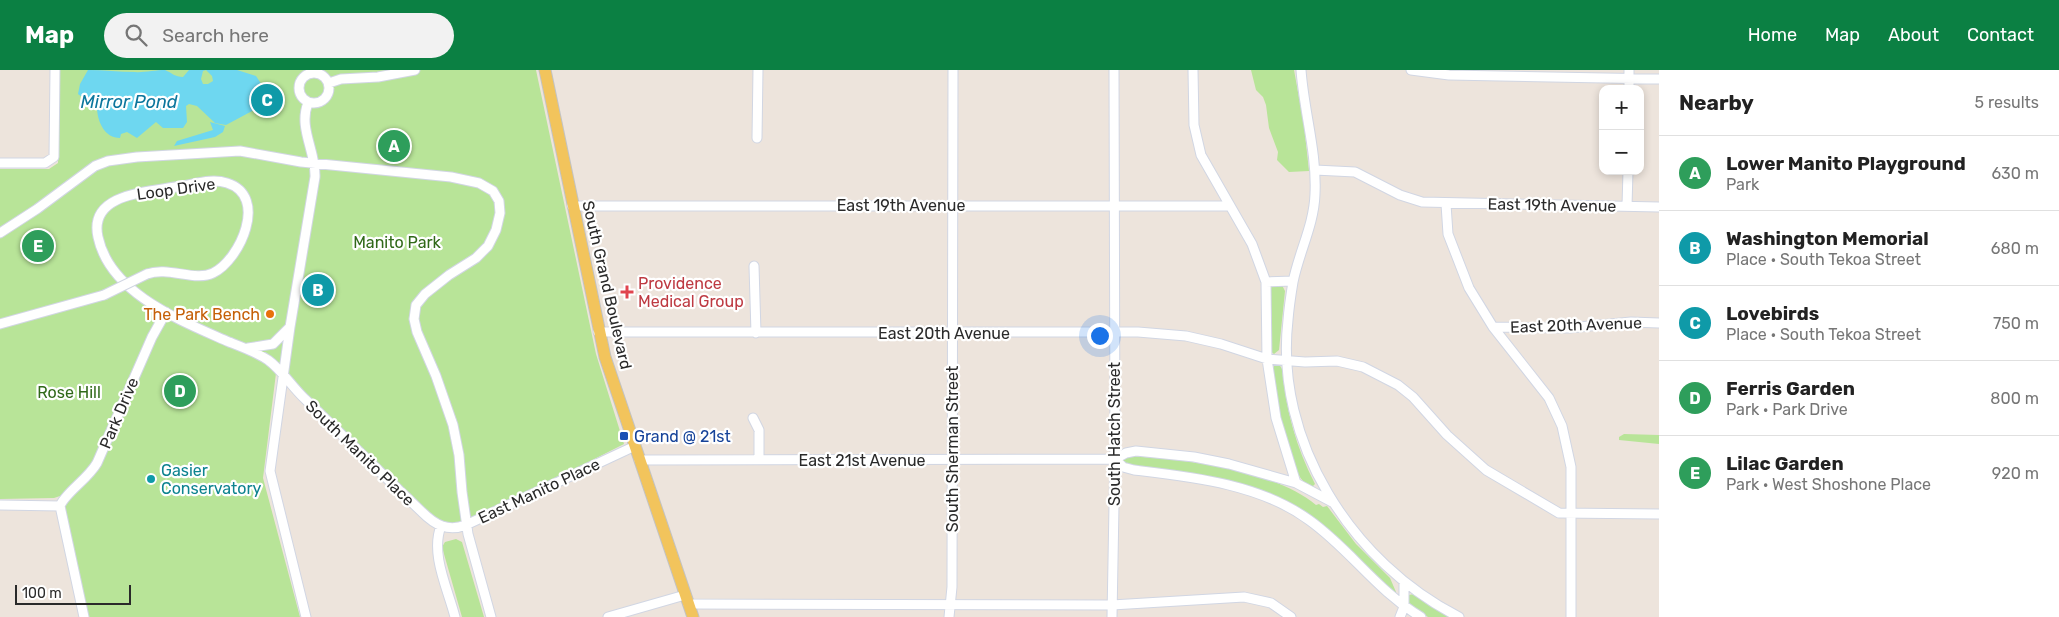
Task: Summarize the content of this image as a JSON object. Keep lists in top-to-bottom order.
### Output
{
  "streets": {
    "main road": ["South Grand Boulevard"],
    "street": [
      "Loop Drive",
      "East 19th Avenue",
      "East 20th Avenue",
      "Park Drive",
      "South Hatch Street",
      "South Sherman Street",
      "South Manito Place",
      "East 21st Avenue",
      "East Manito Place"
    ]
  },
  "crossings": [
    ["Loop Drive", "Park Drive"],
    ["Loop Drive", "South Manito Place"],
    ["East 19th Avenue", "South Grand Boulevard"],
    ["East 19th Avenue", "South Hatch Street"],
    ["East 19th Avenue", "South Sherman Street"],
    ["South Grand Boulevard", "East 20th Avenue"],
    ["South Grand Boulevard", "East 21st Avenue"],
    ["South Grand Boulevard", "East Manito Place"],
    ["East 20th Avenue", "South Hatch Street"],
    ["East 20th Avenue", "South Sherman Street"],
    ["South Hatch Street", "East 21st Avenue"],
    ["South Sherman Street", "East 21st Avenue"],
    ["South Manito Place", "East Manito Place"]
  ],
  "water": ["Mirror Pond"],
  "parks": ["Manito Park", "Rose Hill"],
  "places": {
    "health": ["Providence Medical Group"],
    "other": ["The Park Bench", "Gasier Conservatory"],
    "transit": ["Grand @ 21st"]
  },
  "scale_bar": "100 m",
  "page": {
    "header": "Map",
    "search": "Search here",
    "nav": [
      "Home",
      "Map",
      "About",
      "Contact"
    ],
    "heading": ["Nearby", "5 results"],
    "pins": [
      "C",
      "A",
      "E",
      "B",
      "D"
    ],
    "map_buttons": ["+", "−"],
    "list": [
      {
        "mark": "A",
        "name": "Lower Manito Playground",
        "note": "Park",
        "value": "630 m"
      },
      {
        "mark": "B",
        "name": "Washington Memorial",
        "note": "Place · South Tekoa Street",
        "value": "680 m"
      },
      {
        "mark": "C",
        "name": "Lovebirds",
        "note": "Place · South Tekoa Street",
        "value": "750 m"
      },
      {
        "mark": "D",
        "name": "Ferris Garden",
        "note": "Park · Park Drive",
        "value": "800 m"
      },
      {
        "mark": "E",
        "name": "Lilac Garden",
        "note": "Park · West Shoshone Place",
        "value": "920 m"
      }
    ],
    "scale": "100 m"
  }
}
